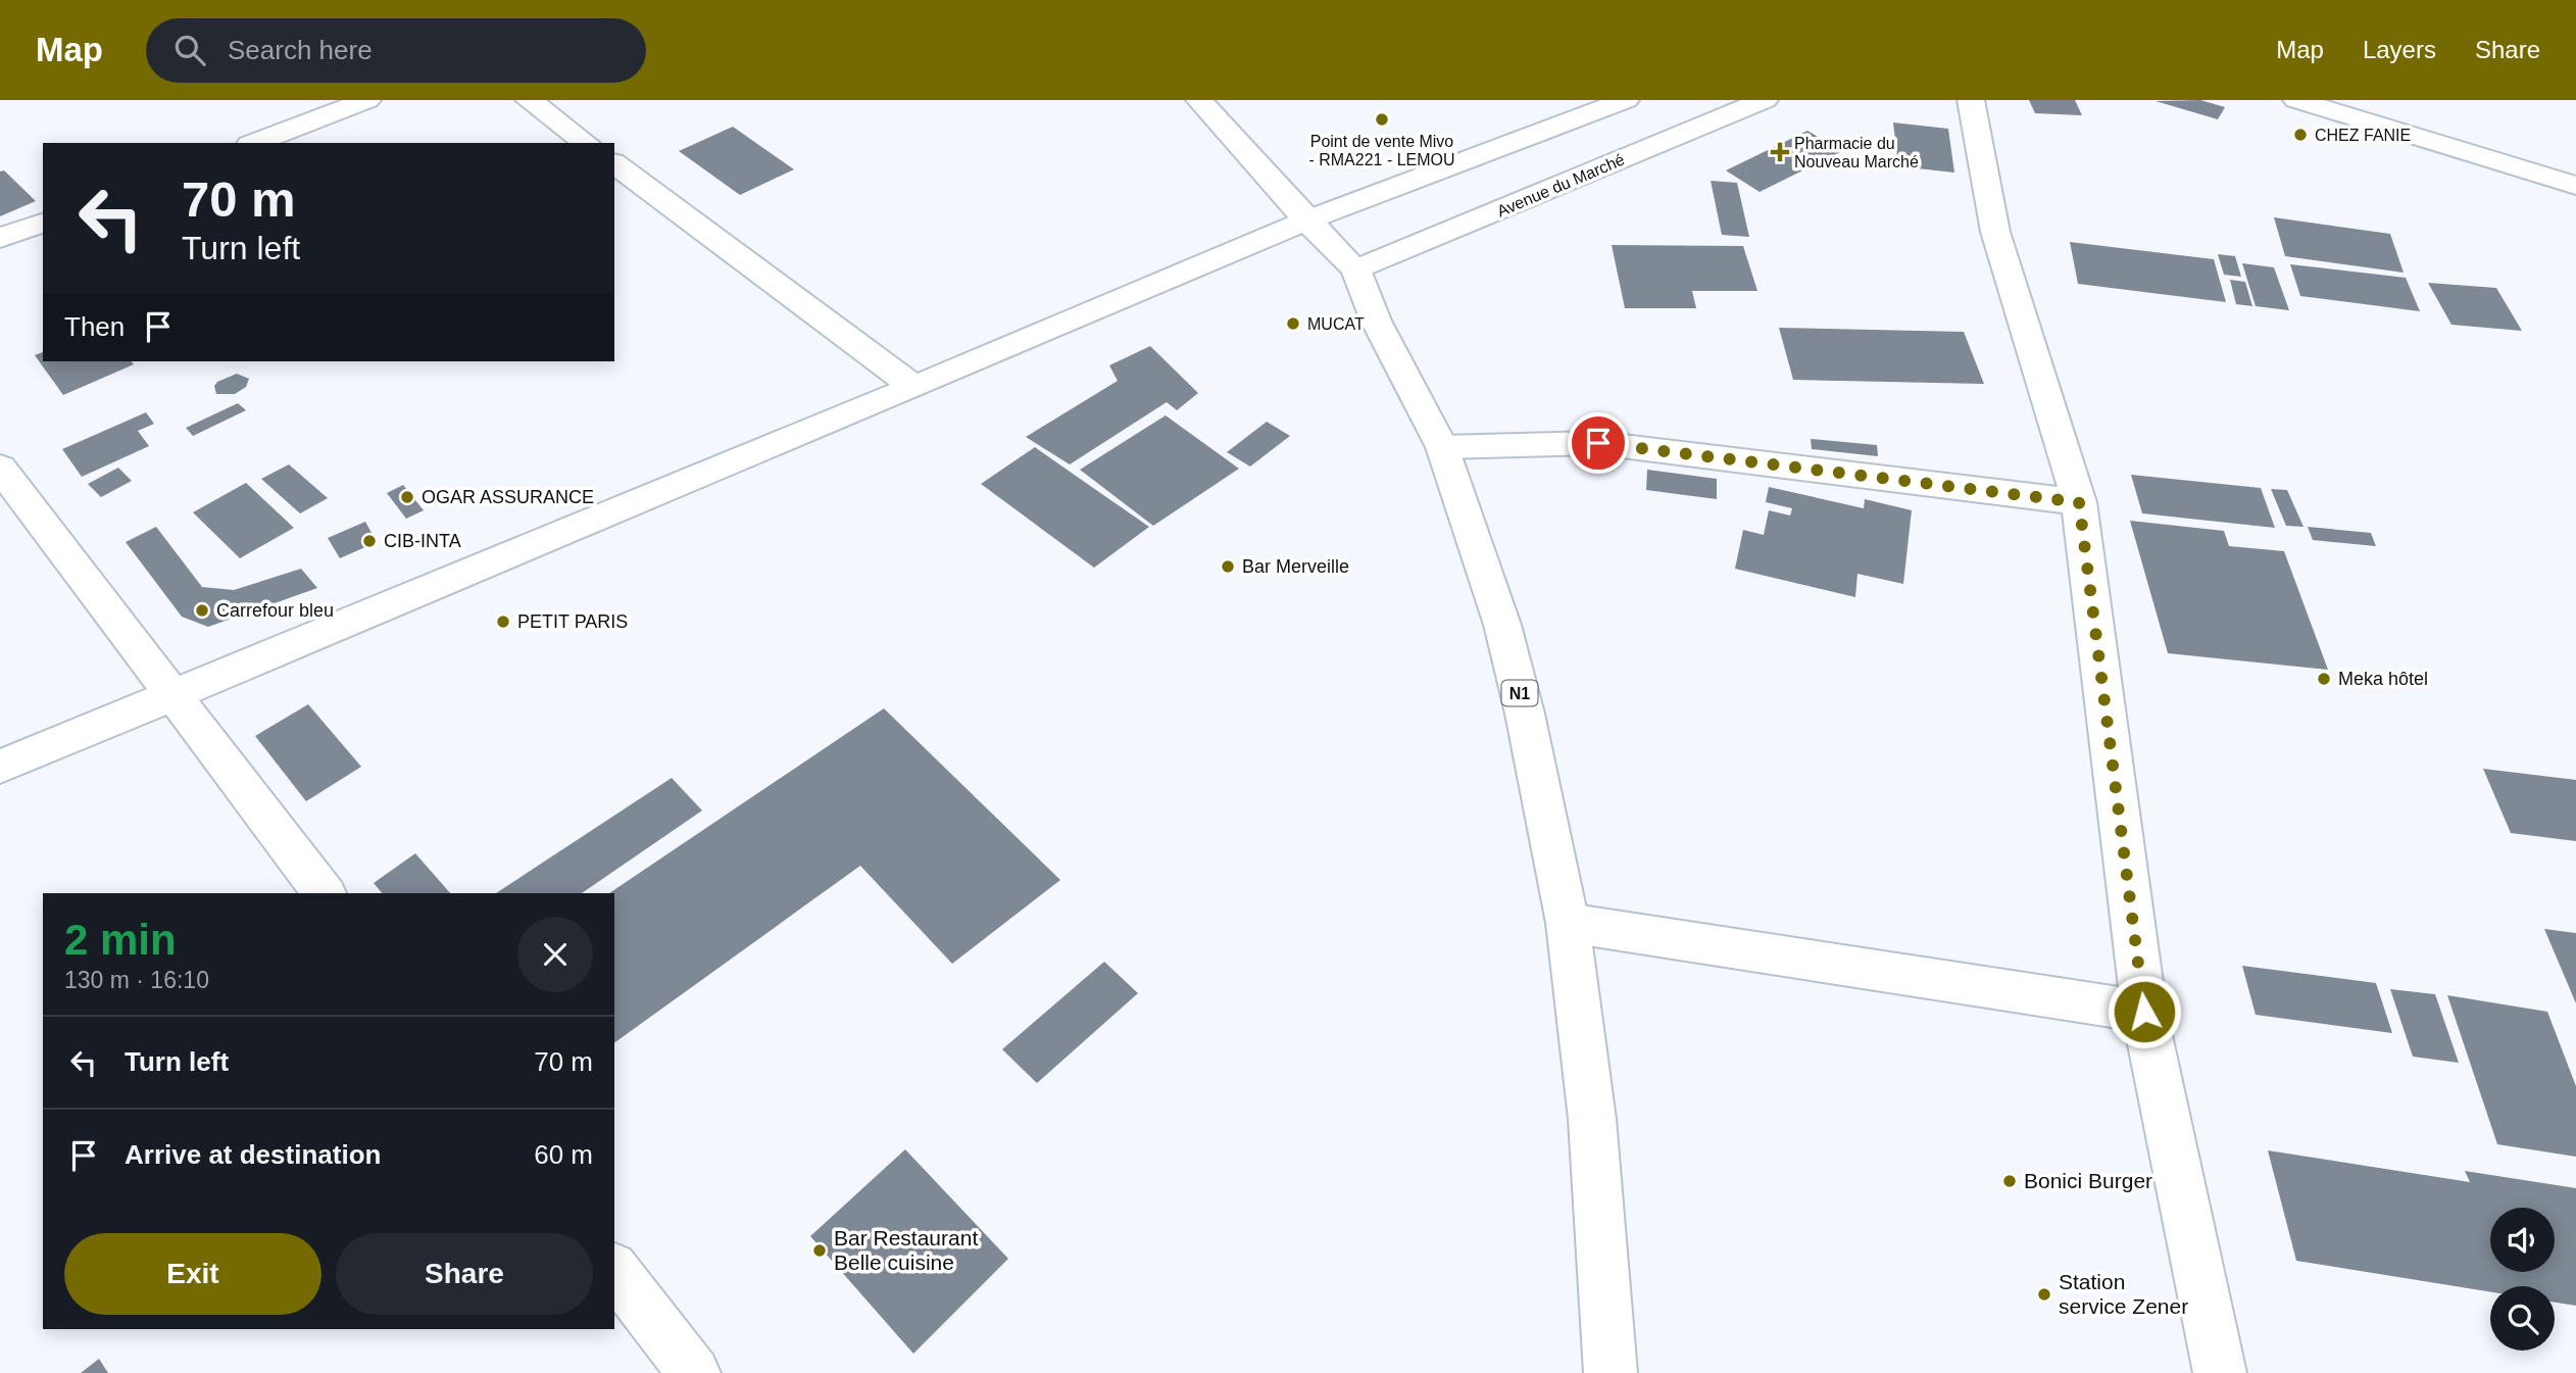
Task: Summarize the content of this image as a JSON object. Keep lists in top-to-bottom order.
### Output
{
  "streets": {
    "main road": ["Avenue du Marché", "N1"]
  },
  "crossings": [
    ["Avenue du Marché", "N1"]
  ],
  "places": {
    "other": [
      "Point de vente Mivo - RMA221 - LEMOU",
      "CHEZ FANIE",
      "MUCAT",
      "OGAR ASSURANCE",
      "CIB-INTA",
      "Bar Merveille",
      "Carrefour bleu",
      "PETIT PARIS",
      "Meka hôtel",
      "Bonici Burger",
      "Bar Restaurant Belle cuisine",
      "Station service Zener"
    ],
    "health": ["Pharmacie du Nouveau Marché"]
  },
  "page": {
    "header": "Map",
    "search": "Search here",
    "nav": ["Map", "Layers", "Share"],
    "turn": ["70 m", "Turn left"],
    "then": "Then",
    "heading": ["2 min", "130 m · 16:10"],
    "list": [
      {
        "name": "Turn left",
        "value": "70 m"
      },
      {
        "name": "Arrive at destination",
        "value": "60 m"
      }
    ],
    "buttons": ["Exit", "Share"]
  }
}
